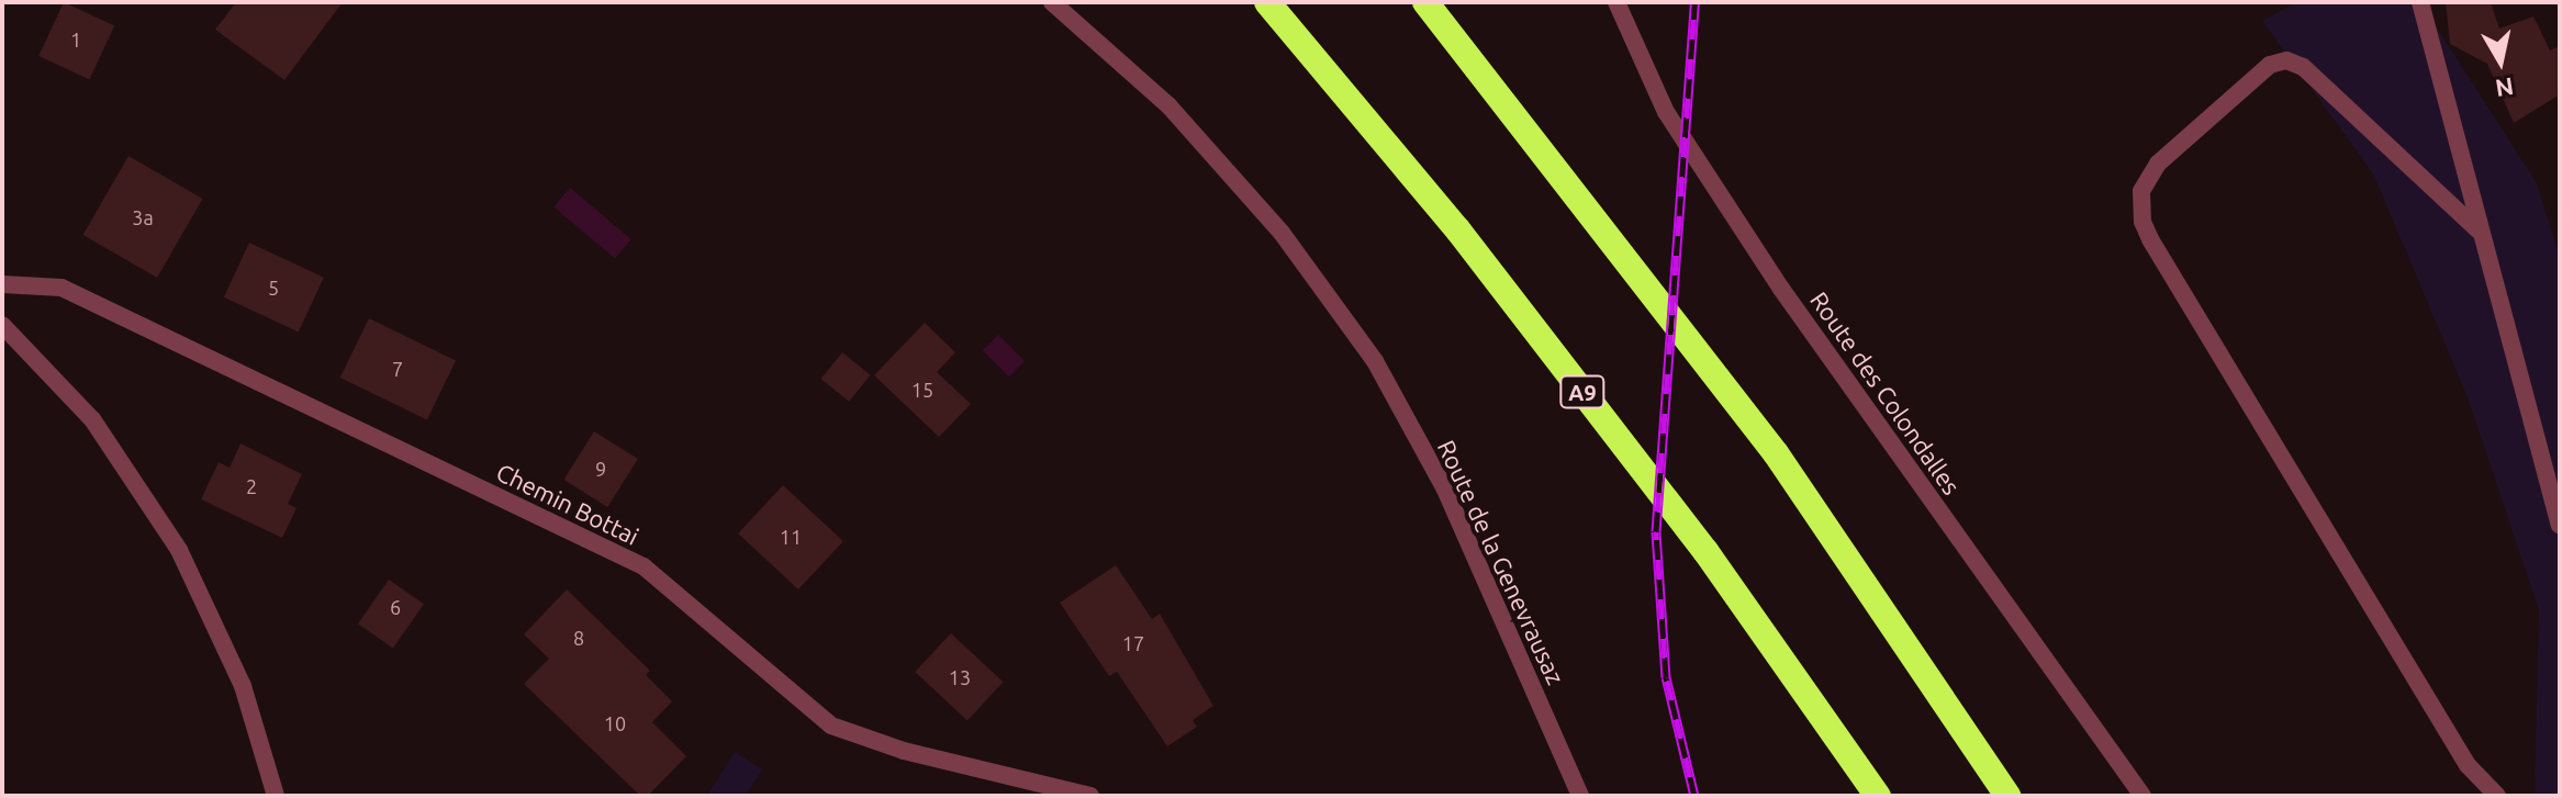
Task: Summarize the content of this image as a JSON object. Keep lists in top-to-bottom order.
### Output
{
  "streets": {
    "highway": ["A9"],
    "street": ["Route des Colondalles", "Chemin Bottai", "Route de la Genevrausaz"]
  },
  "house_numbers": [
    "1",
    "3a",
    "5",
    "7",
    "15",
    "9",
    "2",
    "11",
    "6",
    "8",
    "17",
    "13",
    "10"
  ],
  "north": "bottom"
}
